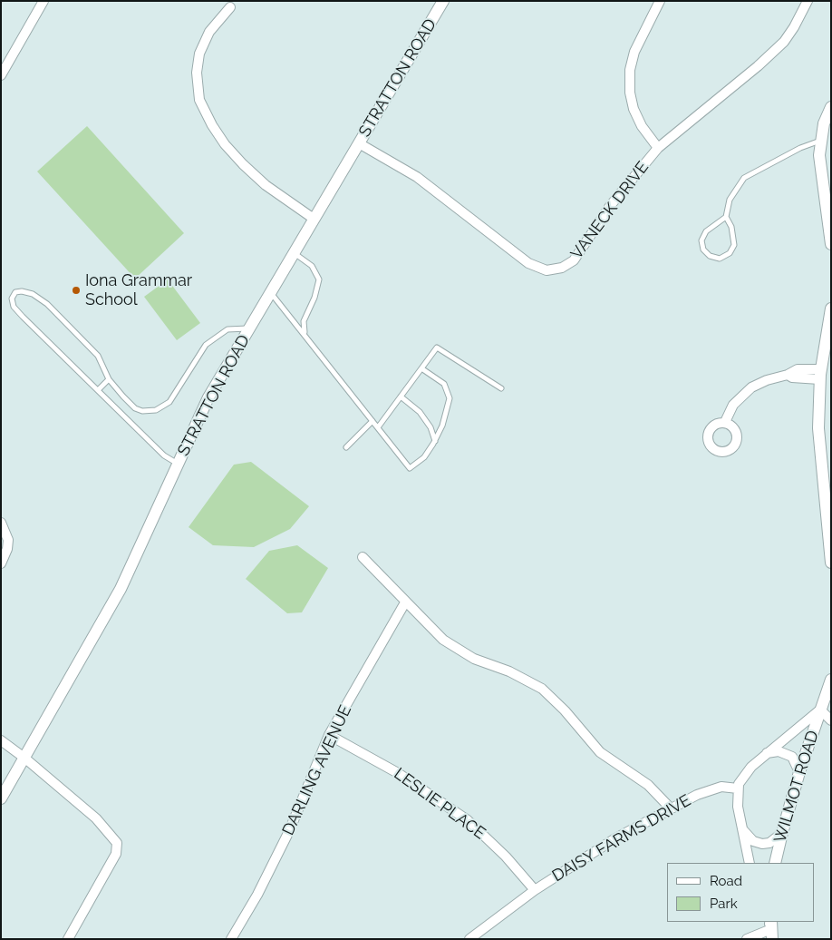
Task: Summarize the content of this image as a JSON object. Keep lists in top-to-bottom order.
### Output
{
  "streets": {
    "street": [
      "STRATTON ROAD",
      "VANECK DRIVE",
      "DARLING AVENUE",
      "WILMOT ROAD",
      "LESLIE PLACE",
      "DAISY FARMS DRIVE"
    ]
  },
  "crossings": [
    ["STRATTON ROAD", "VANECK DRIVE"],
    ["DARLING AVENUE", "LESLIE PLACE"],
    ["WILMOT ROAD", "DAISY FARMS DRIVE"],
    ["LESLIE PLACE", "DAISY FARMS DRIVE"]
  ],
  "places": ["Iona Grammar School"],
  "legend": ["Road", "Park"]
}
